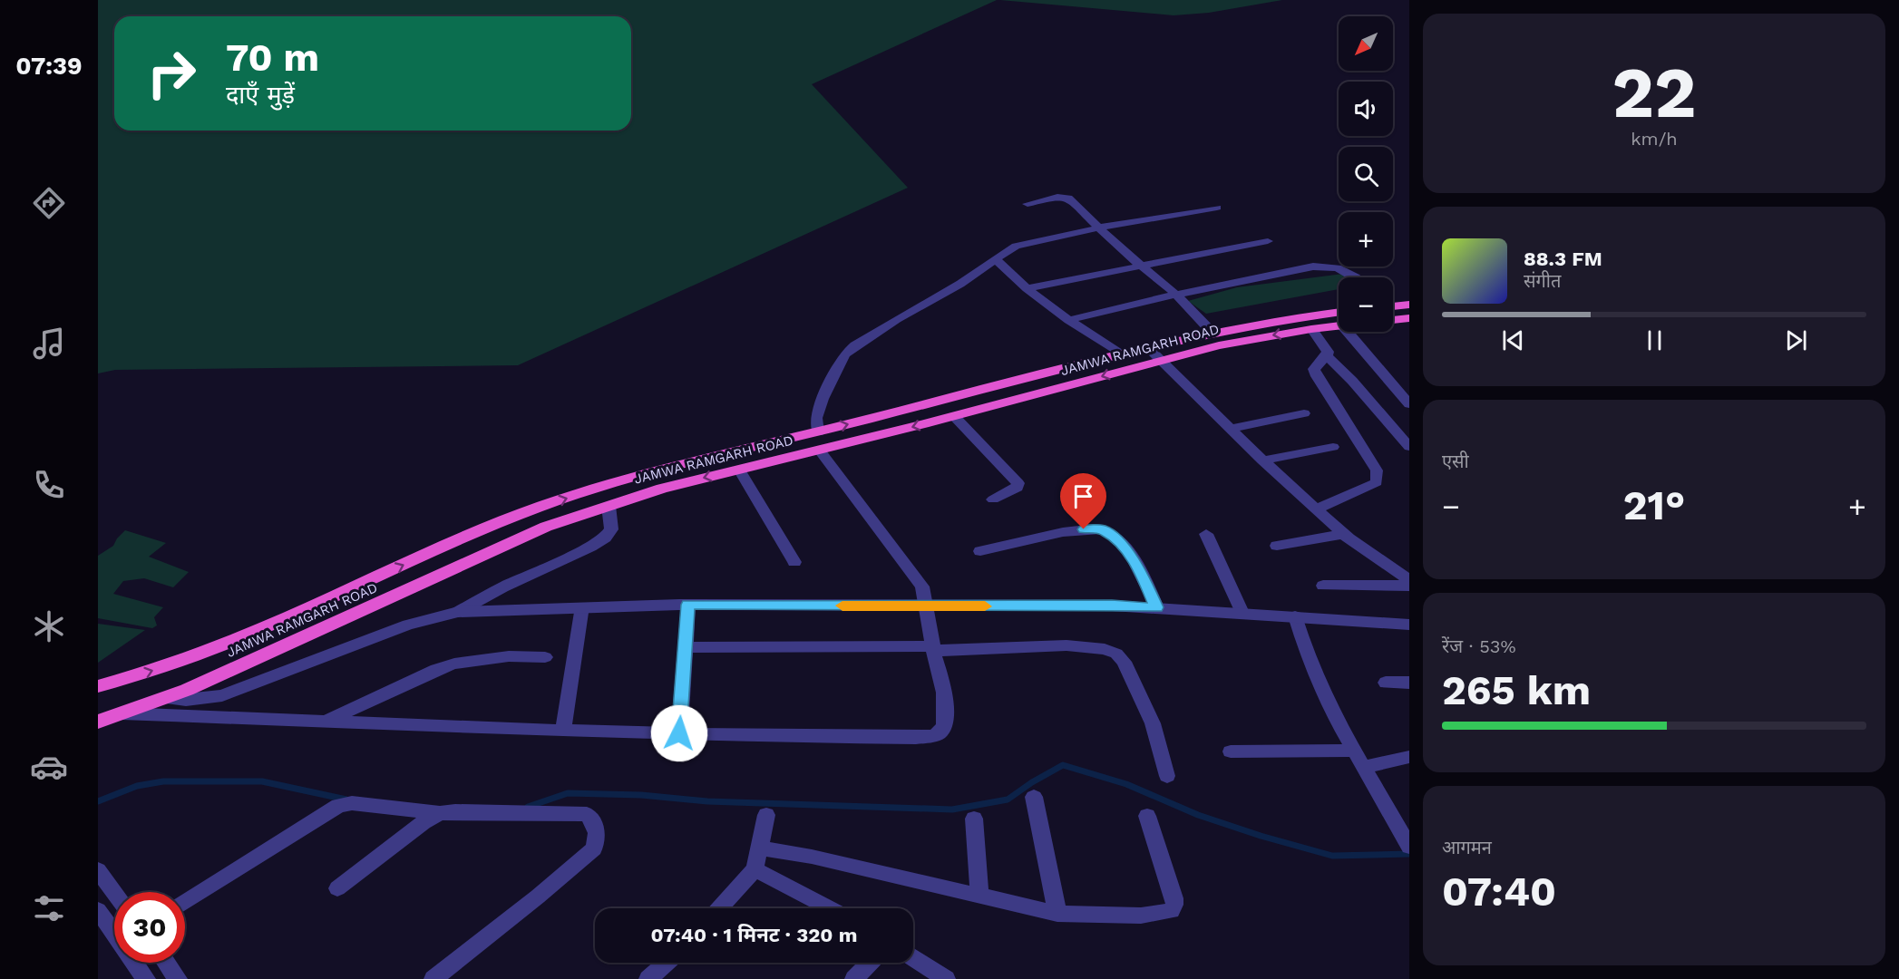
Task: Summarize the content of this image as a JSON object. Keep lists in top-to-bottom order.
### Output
{
  "streets": {
    "highway": ["JAMWA RAMGARH ROAD"]
  },
  "north": "bottom left",
  "page": {
    "tabs": "07:39",
    "tile": [
      ["22", "km/h"],
      "एसी",
      ["रेंज · 53%", "265 km"],
      ["आगमन", "07:40"]
    ],
    "map_buttons": ["+", "−"],
    "turn": ["70 m", "दाएँ मुड़ें"],
    "song": ["88.3 FM", "संगीत"],
    "heat": ["−", "21°", "+"],
    "limit": "30",
    "trip": "07:40 · 1 मिनट · 320 m"
  }
}
